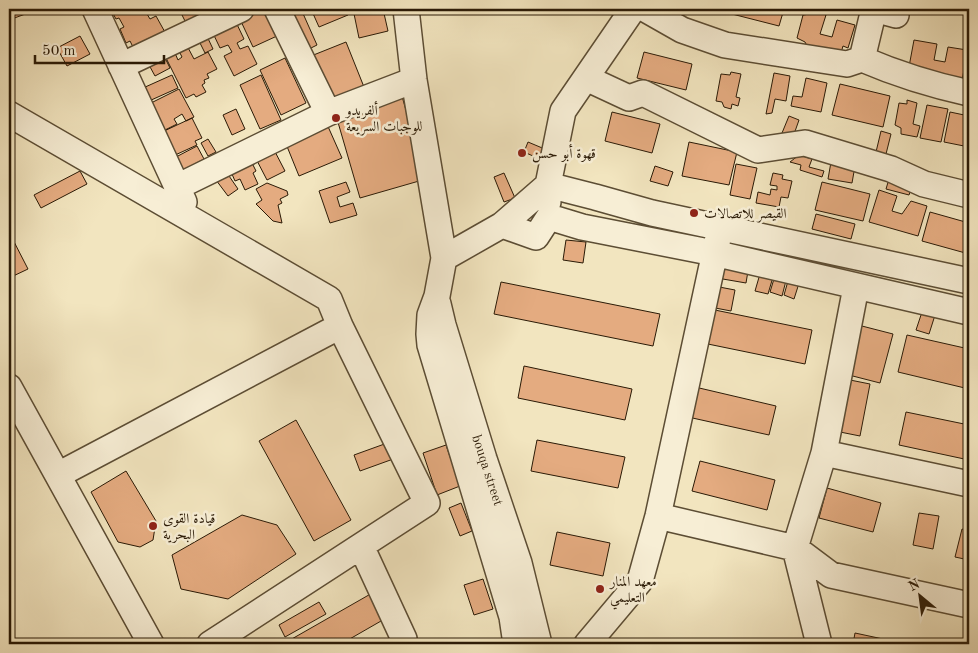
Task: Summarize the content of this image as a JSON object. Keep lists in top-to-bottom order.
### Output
{
  "streets": {
    "street": ["bouqa street"]
  },
  "places": [
    "ألفريدو للوجبات السريعة",
    "قهوة أبو حسن",
    "القيصر للاتصالات",
    "قيادة القوى البحرية",
    "معهد المنار التعليمي"
  ],
  "scale_bar": "50 m",
  "north": "top left"
}
